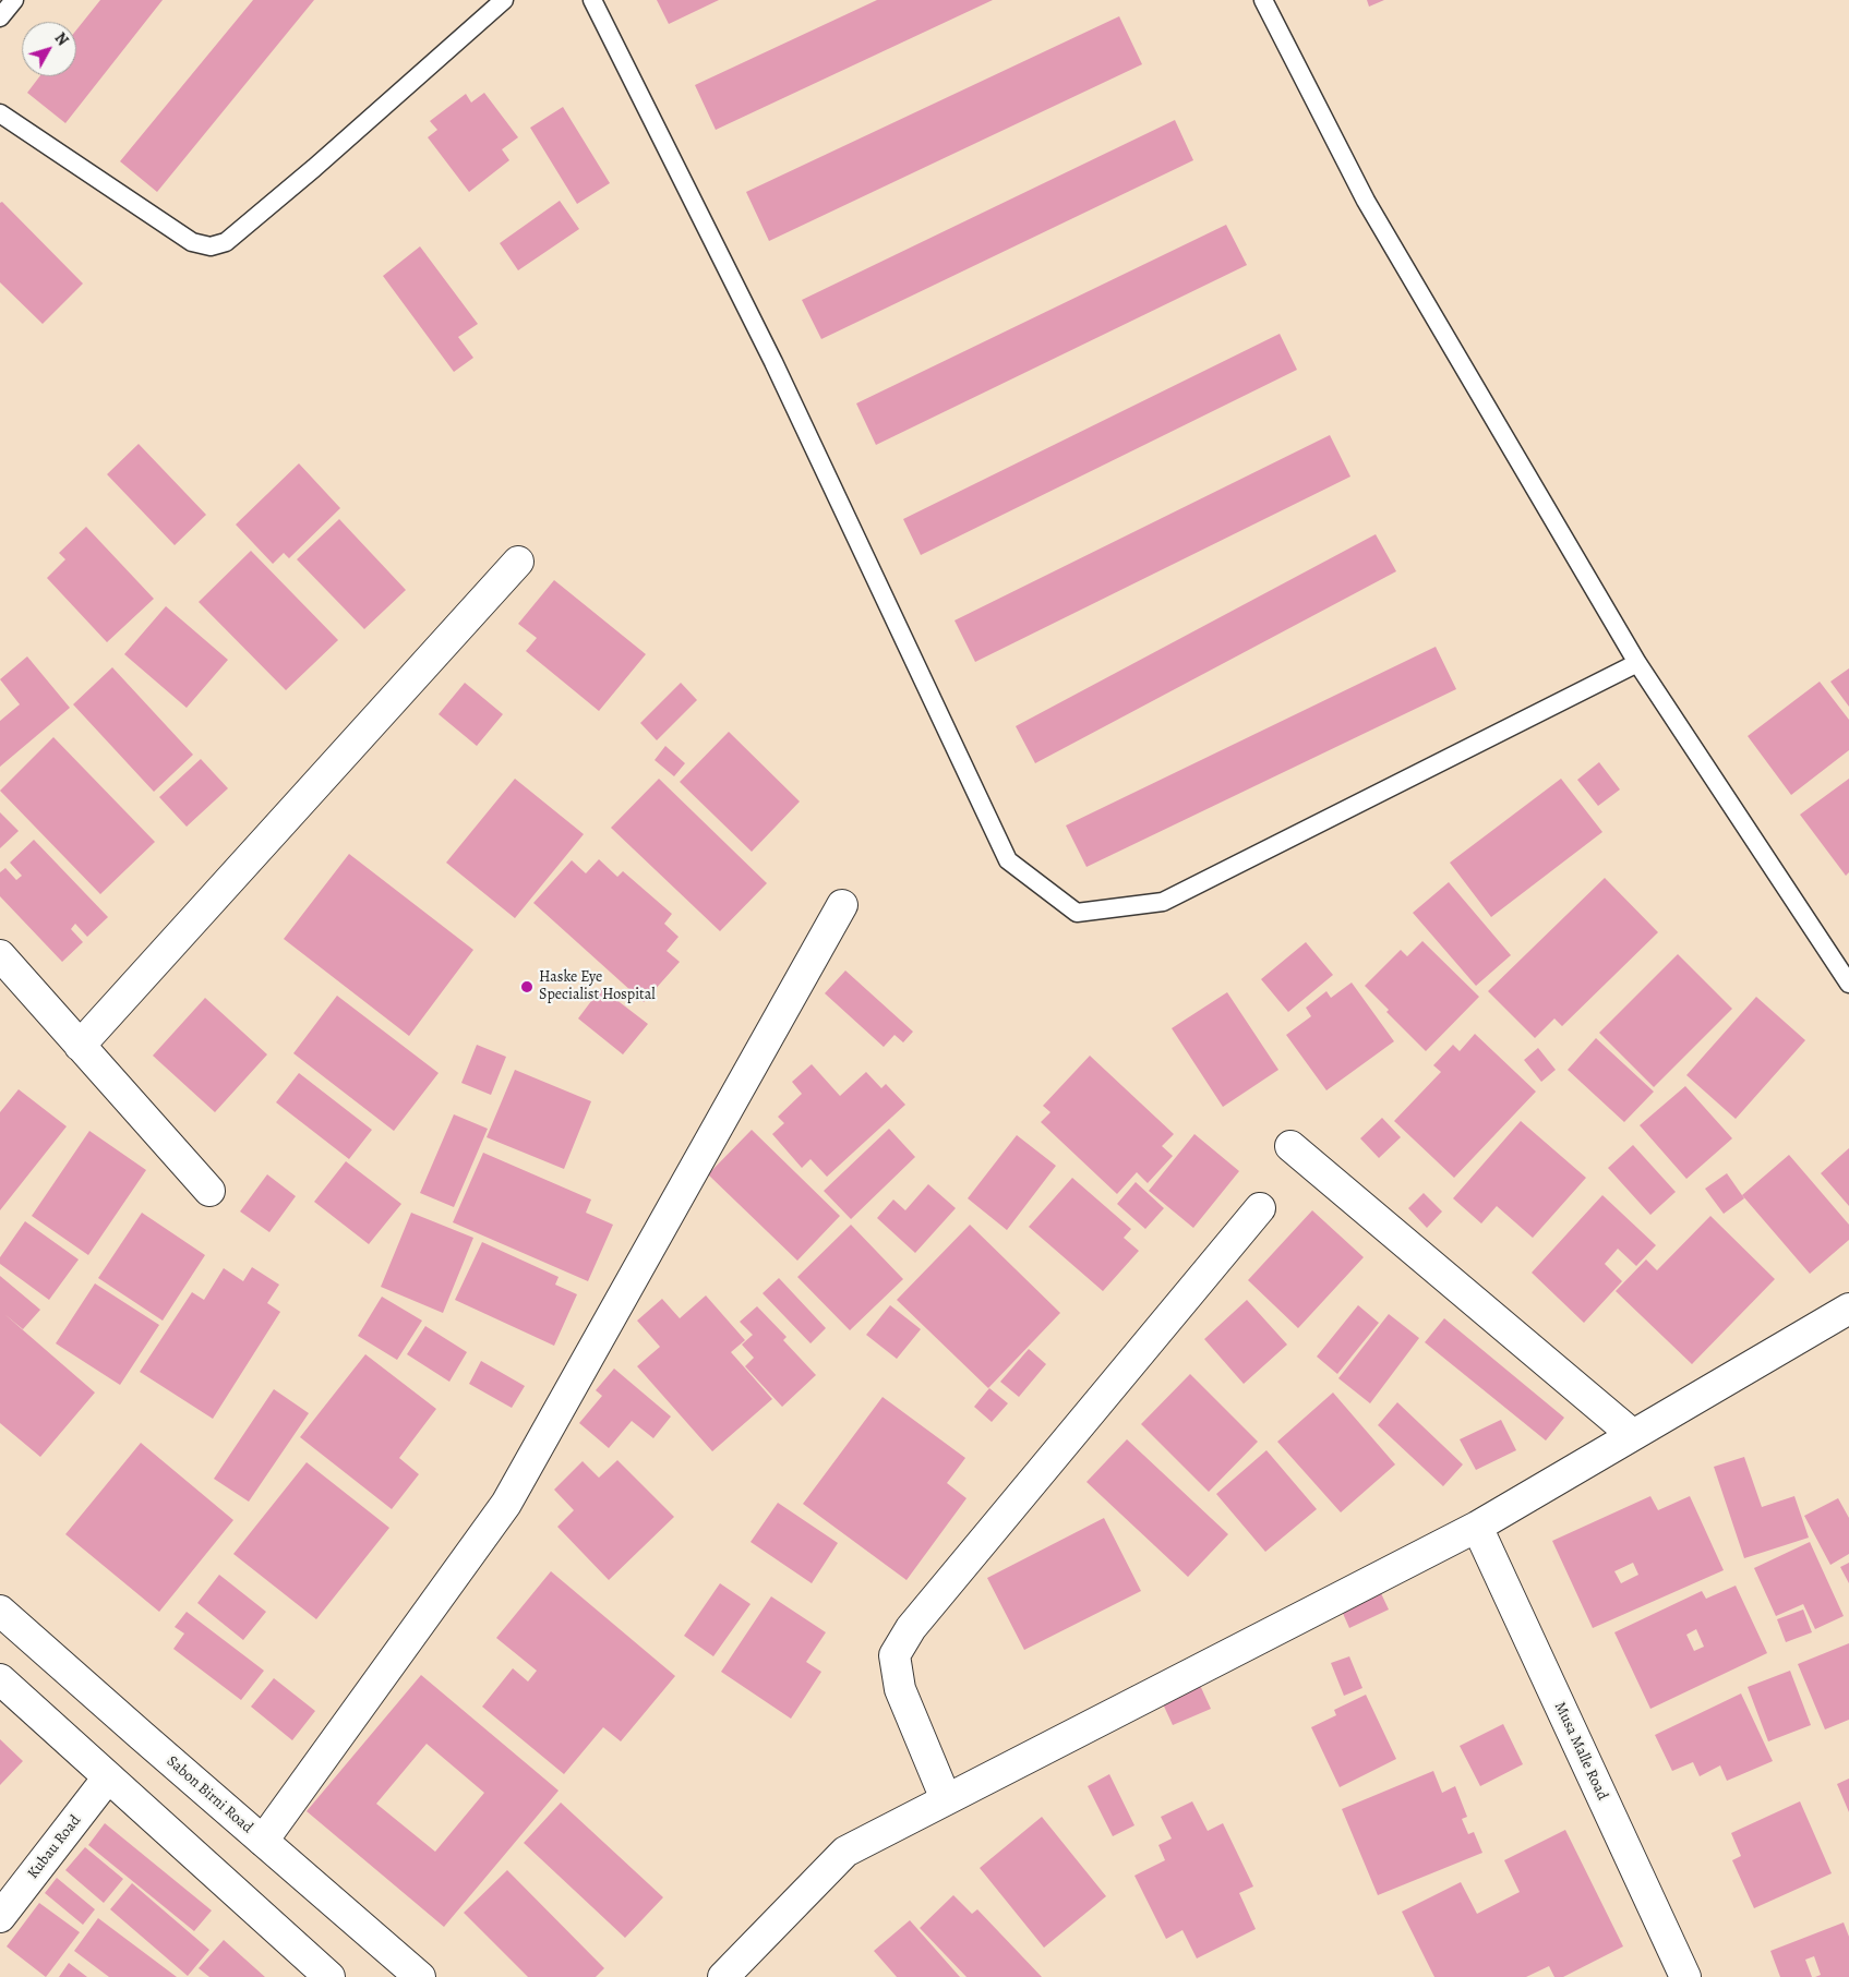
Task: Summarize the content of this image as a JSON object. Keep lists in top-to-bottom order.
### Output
{
  "streets": {
    "street": ["Musa Malle Road", "Sabon Birni Road", "Kubau Road"]
  },
  "places": ["Haske Eye Specialist Hospital"],
  "north": "top right"
}
